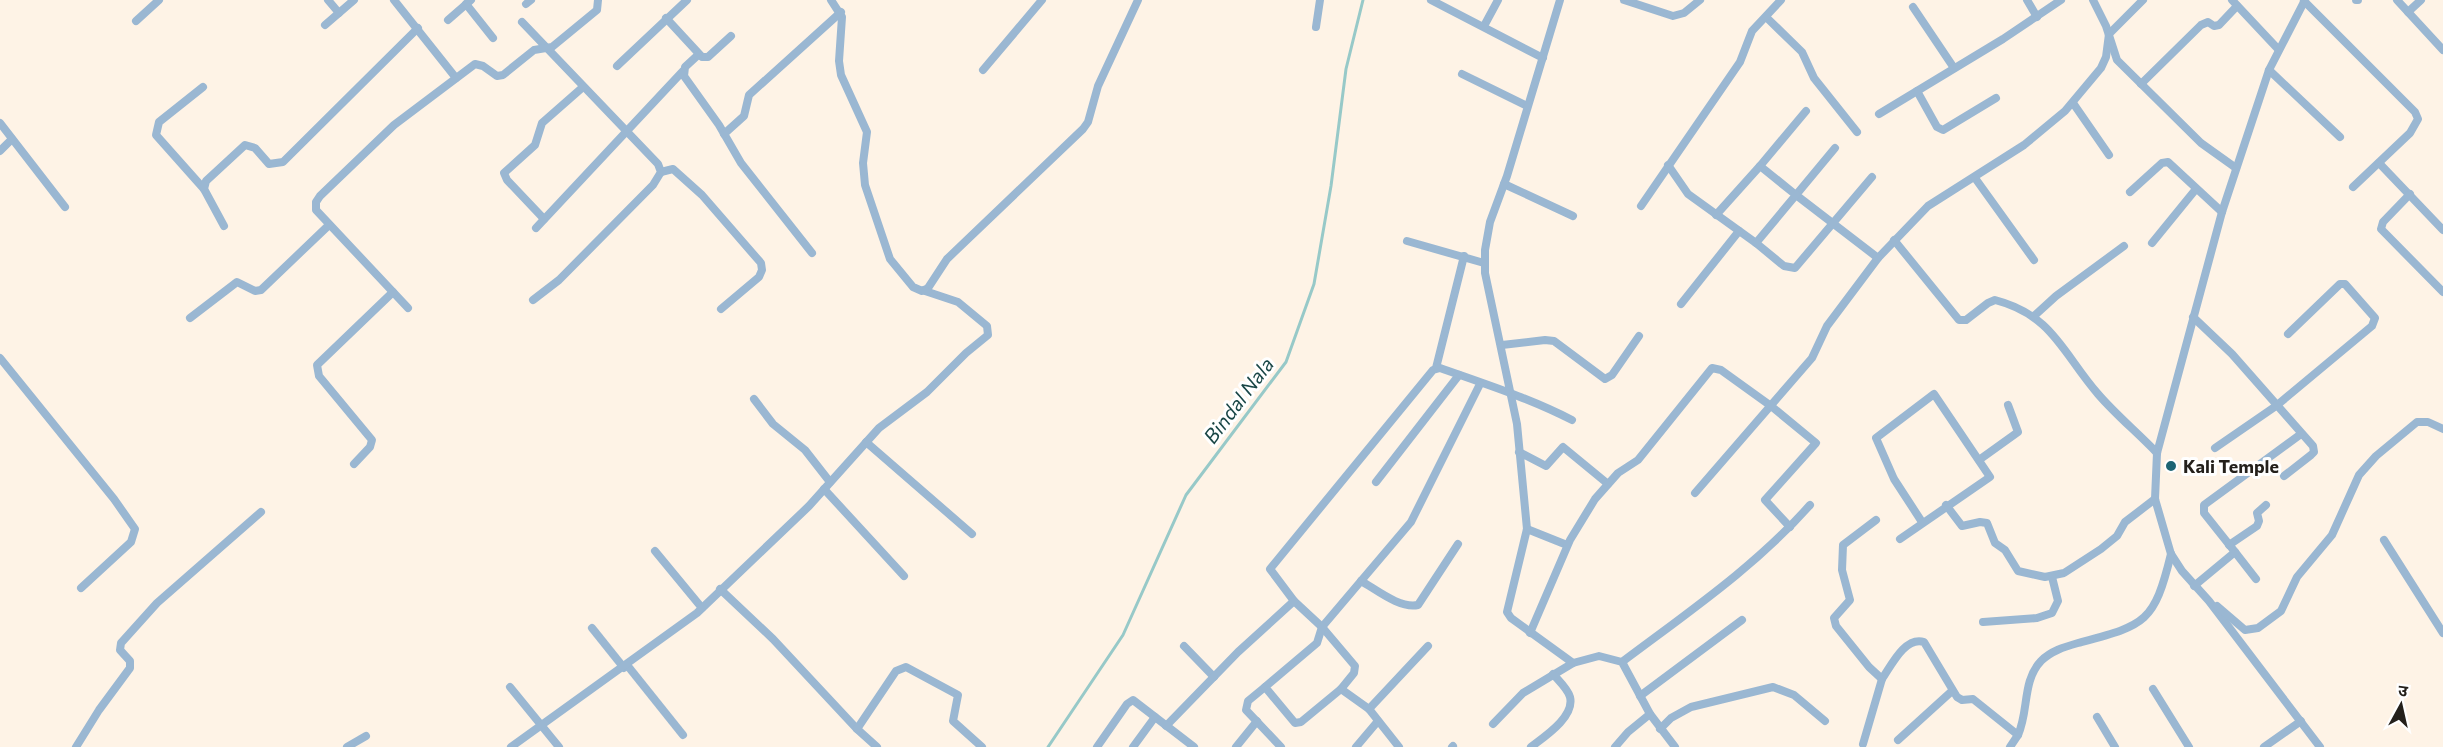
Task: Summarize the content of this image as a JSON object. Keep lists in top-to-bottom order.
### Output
{
  "water": ["Bindal Nala"],
  "places": ["Kali Temple"],
  "north": "top"
}
